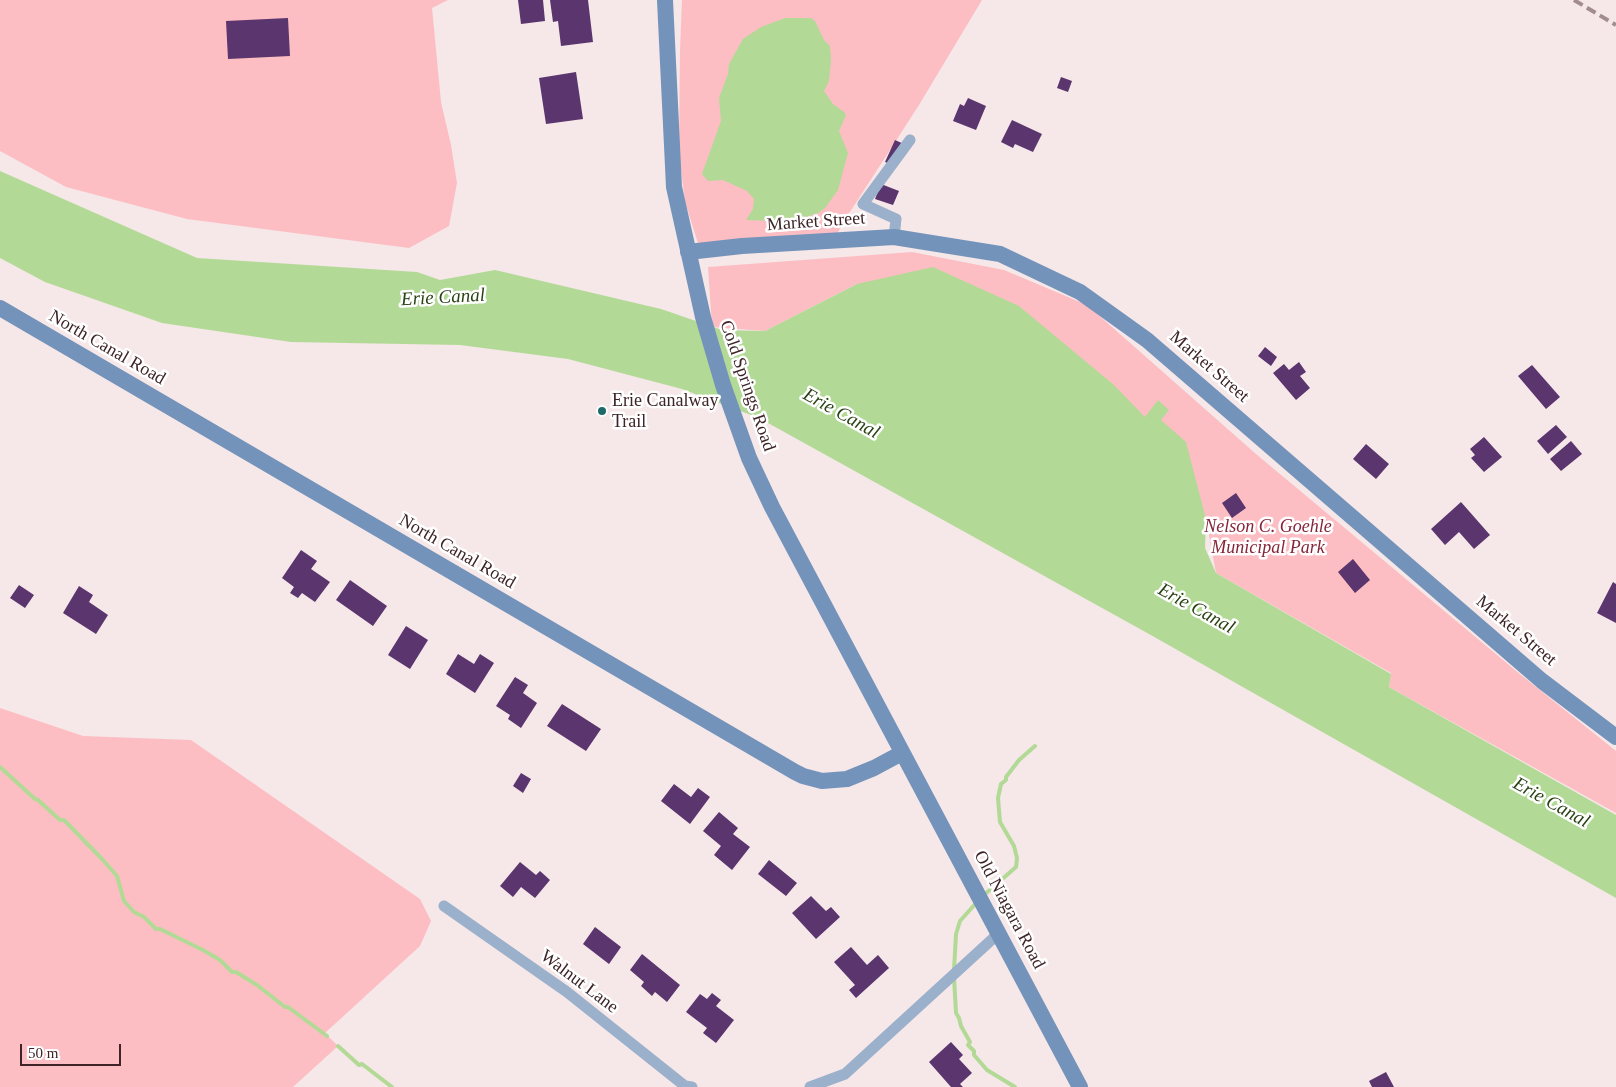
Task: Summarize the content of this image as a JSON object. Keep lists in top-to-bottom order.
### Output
{
  "streets": {
    "street": [
      "Market Street",
      "North Canal Road",
      "Cold Springs Road",
      "Old Niagara Road",
      "Walnut Lane"
    ]
  },
  "crossings": [
    ["Market Street", "Cold Springs Road"],
    ["North Canal Road", "Cold Springs Road"],
    ["North Canal Road", "Old Niagara Road"],
    ["Cold Springs Road", "Old Niagara Road"]
  ],
  "water": ["Erie Canal"],
  "parks": ["Nelson C. Goehle Municipal Park"],
  "places": ["Erie Canalway Trail"],
  "scale_bar": "50 m"
}
